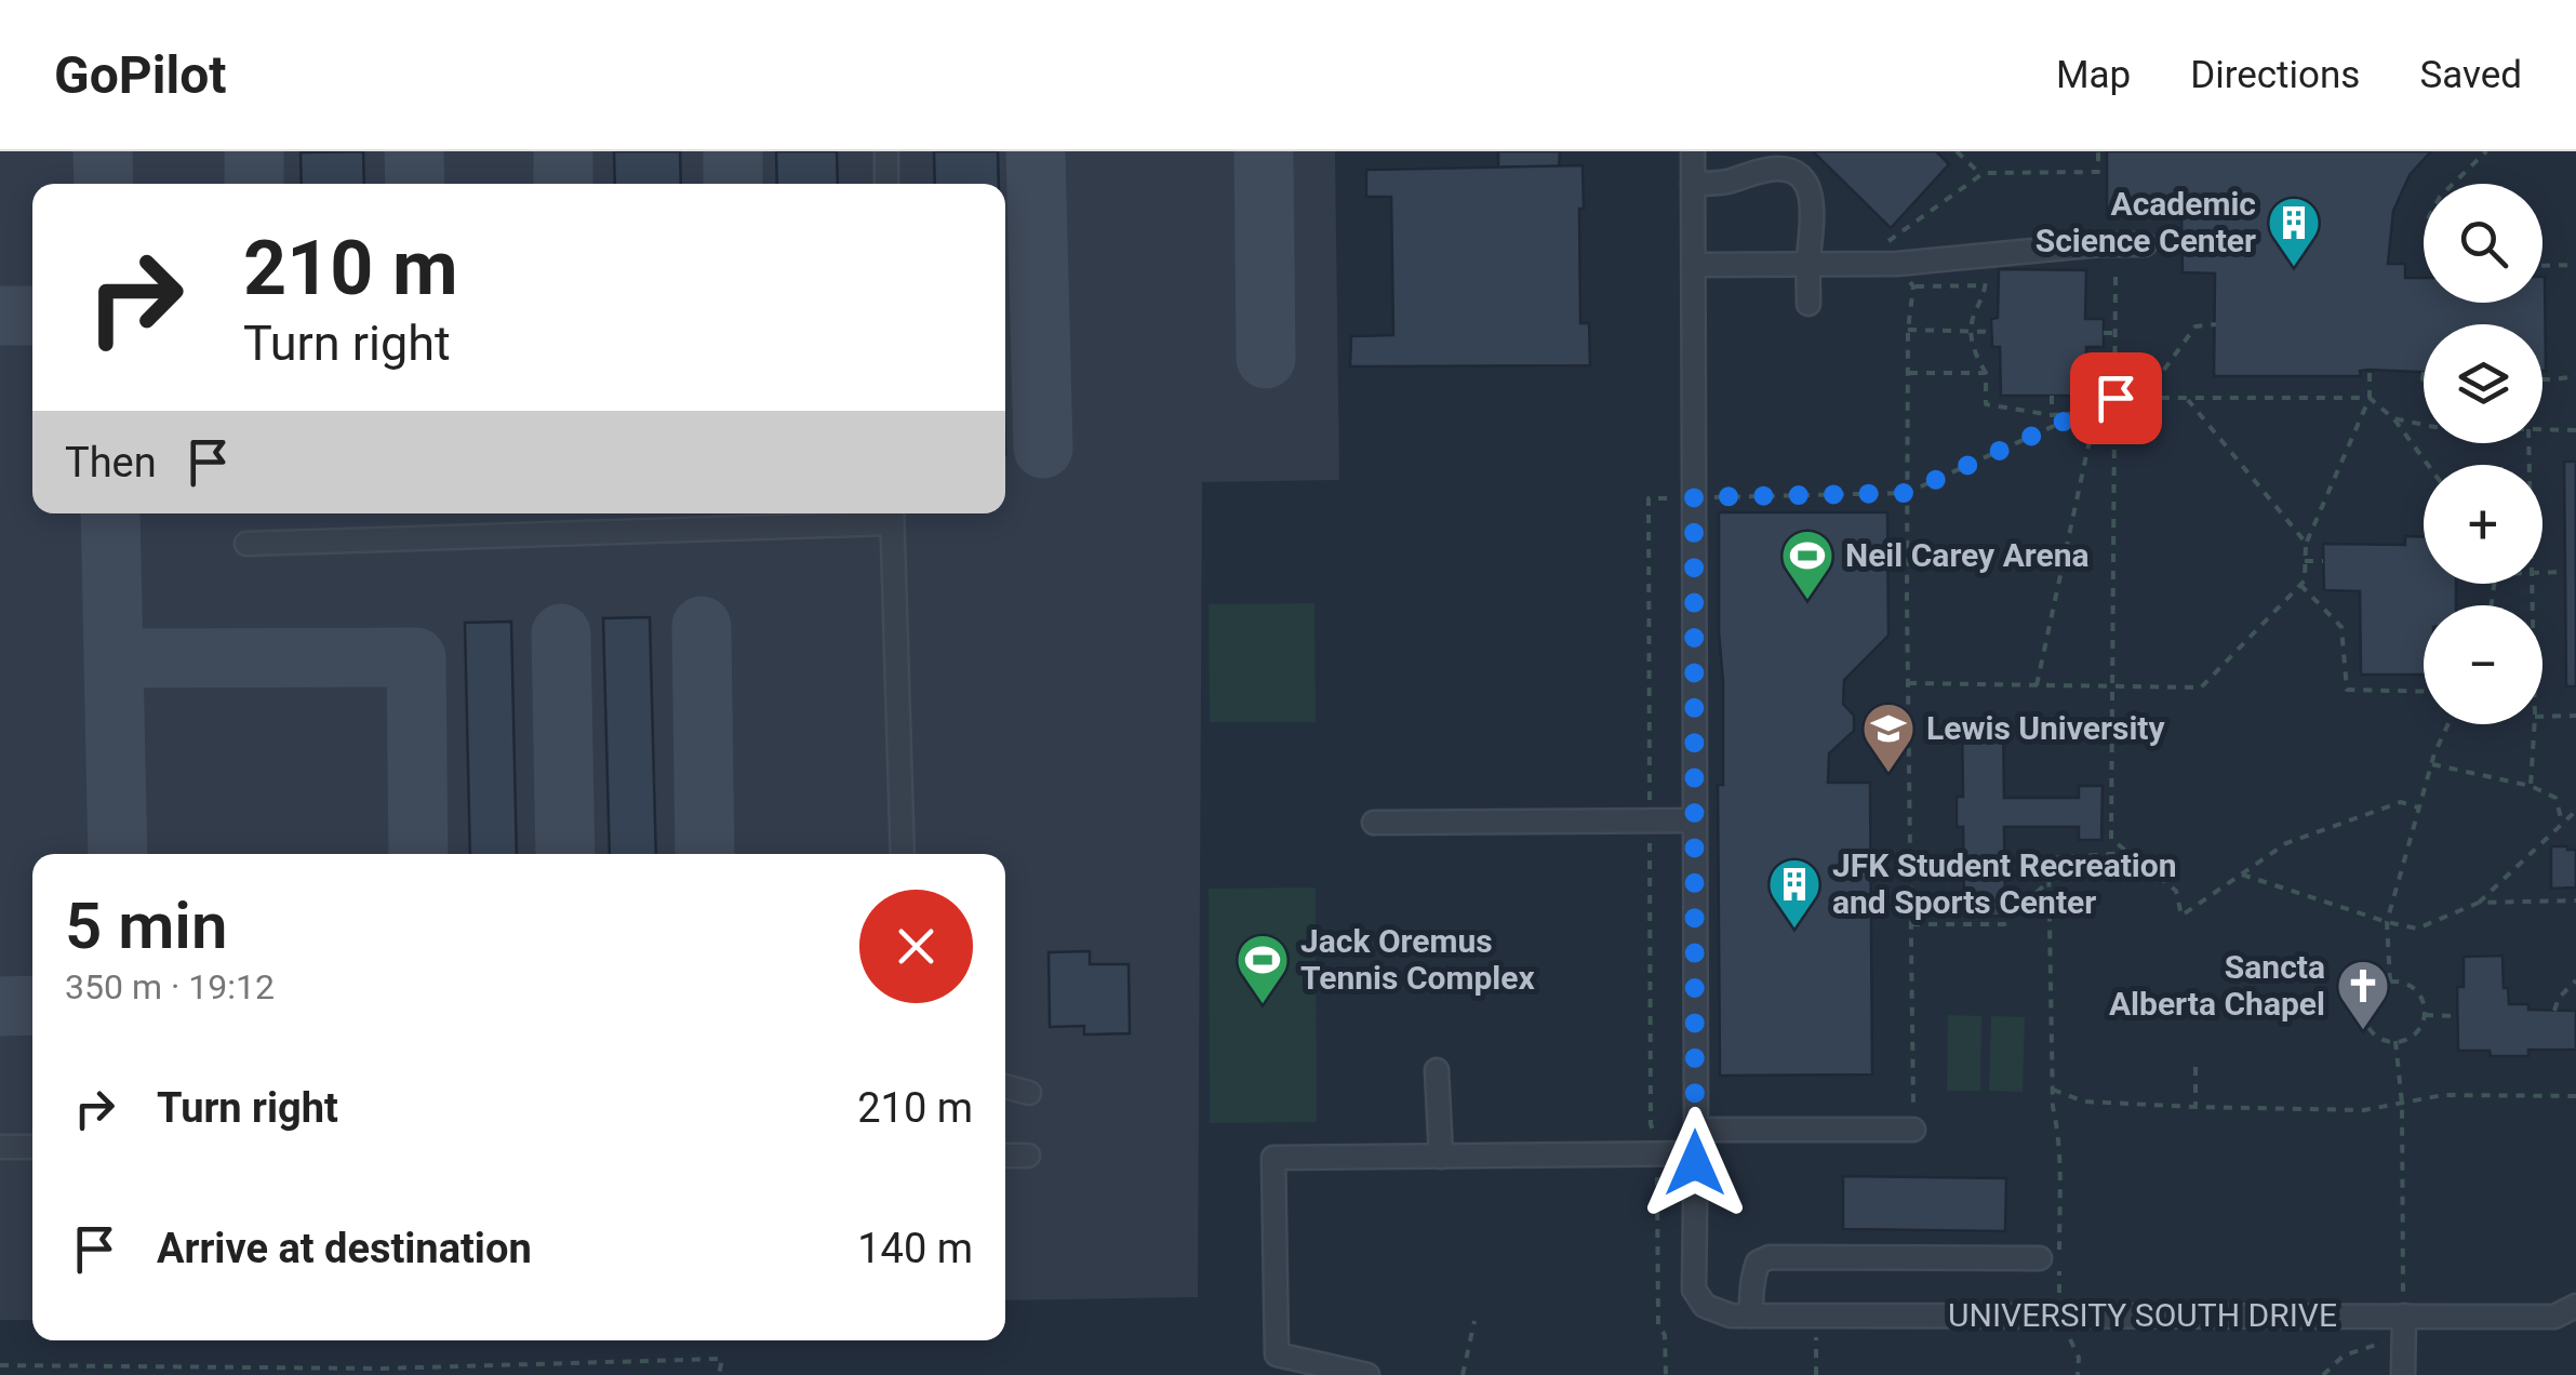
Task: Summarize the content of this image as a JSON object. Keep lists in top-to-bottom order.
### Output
{
  "streets": {
    "street": ["UNIVERSITY SOUTH DRIVE"]
  },
  "places": {
    "building": ["Academic Science Center", "JFK Student Recreation and Sports Center"],
    "sports": ["Neil Carey Arena", "Jack Oremus Tennis Complex"],
    "school or university": ["Lewis University"],
    "church": ["Sancta Alberta Chapel"]
  },
  "page": {
    "header": "GoPilot",
    "nav": ["Map", "Directions", "Saved"],
    "map_buttons": ["+", "−"],
    "turn": ["210 m", "Turn right"],
    "then": "Then",
    "heading": ["5 min", "350 m · 19:12"],
    "list": [
      {
        "name": "Turn right",
        "value": "210 m"
      },
      {
        "name": "Arrive at destination",
        "value": "140 m"
      }
    ]
  }
}
